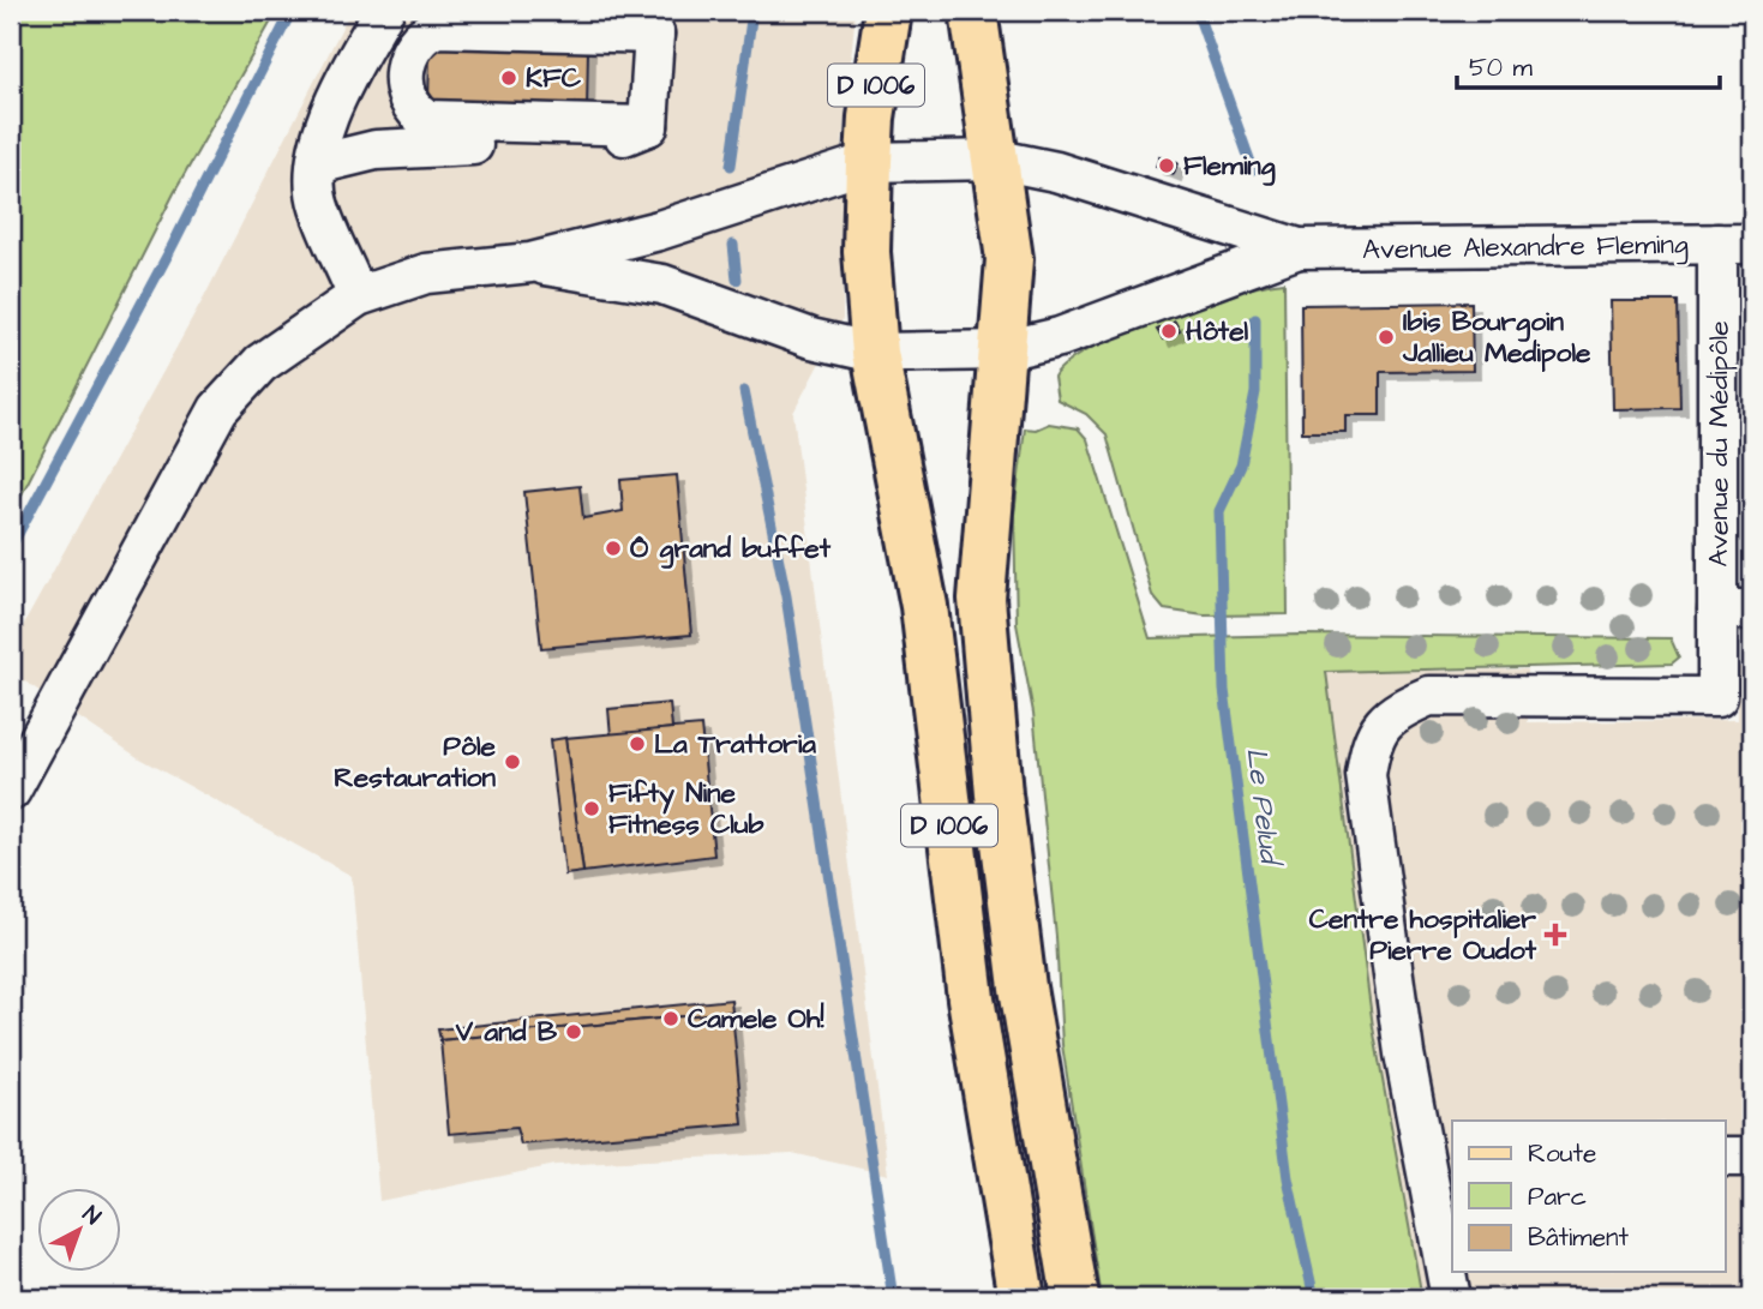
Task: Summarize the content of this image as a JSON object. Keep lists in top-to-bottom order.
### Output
{
  "streets": {
    "main road": ["D 1006"],
    "street": ["Avenue Alexandre Fleming", "Avenue du Médipôle"]
  },
  "crossings": [
    ["D 1006", "Avenue Alexandre Fleming"],
    ["Avenue Alexandre Fleming", "Avenue du Médipôle"]
  ],
  "water": ["Le Pelud"],
  "places": {
    "other": [
      "KFC",
      "Fleming",
      "Hôtel",
      "Ibis Bourgoin Jallieu Medipole",
      "Ô grand buffet",
      "La Trattoria",
      "Pôle Restauration",
      "Fifty Nine Fitness Club",
      "Camele Oh!",
      "V and B"
    ],
    "health": ["Centre hospitalier Pierre Oudot"]
  },
  "legend": ["Route", "Parc", "Bâtiment"],
  "scale_bar": "50 m",
  "north": "top right"
}
